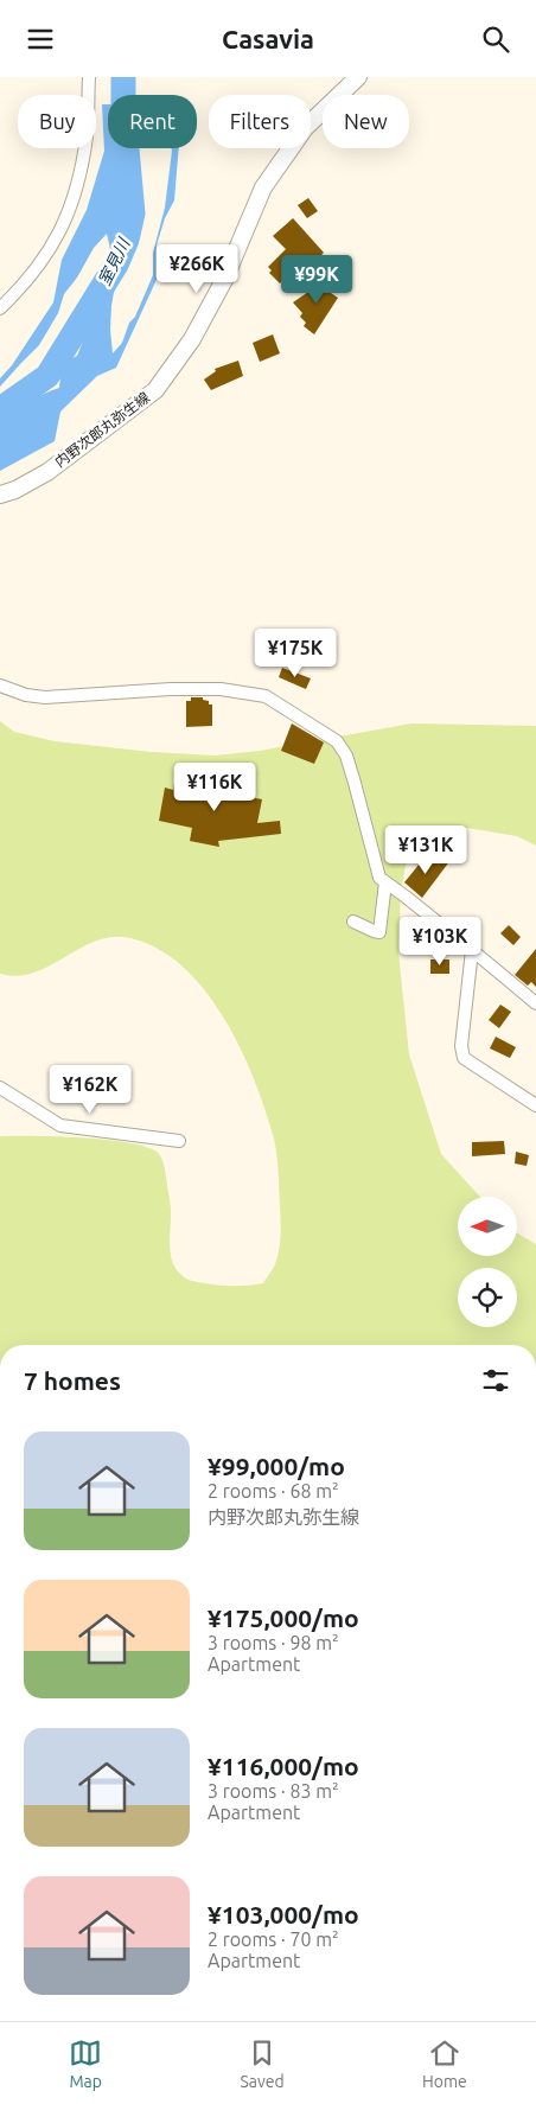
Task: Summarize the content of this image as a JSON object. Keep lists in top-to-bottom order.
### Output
{
  "streets": {
    "main road": ["内野次郎丸弥生線"]
  },
  "water": ["室見川"],
  "north": "left",
  "page": {
    "header": "Casavia",
    "chip": [
      "Buy",
      "Rent",
      "Filters",
      "New"
    ],
    "price": [
      "¥266K",
      "¥99K",
      "¥175K",
      "¥116K",
      "¥131K",
      "¥103K",
      "¥162K"
    ],
    "heading": "7 homes",
    "list": [
      {
        "name": "¥99,000/mo",
        "note": "2 rooms · 68 m² · 内野次郎丸弥生線"
      },
      {
        "name": "¥175,000/mo",
        "note": "3 rooms · 98 m² · Apartment"
      },
      {
        "name": "¥116,000/mo",
        "note": "3 rooms · 83 m² · Apartment"
      },
      {
        "name": "¥103,000/mo",
        "note": "2 rooms · 70 m² · Apartment"
      }
    ],
    "tabs": ["Map", "Saved", "Home"]
  }
}
